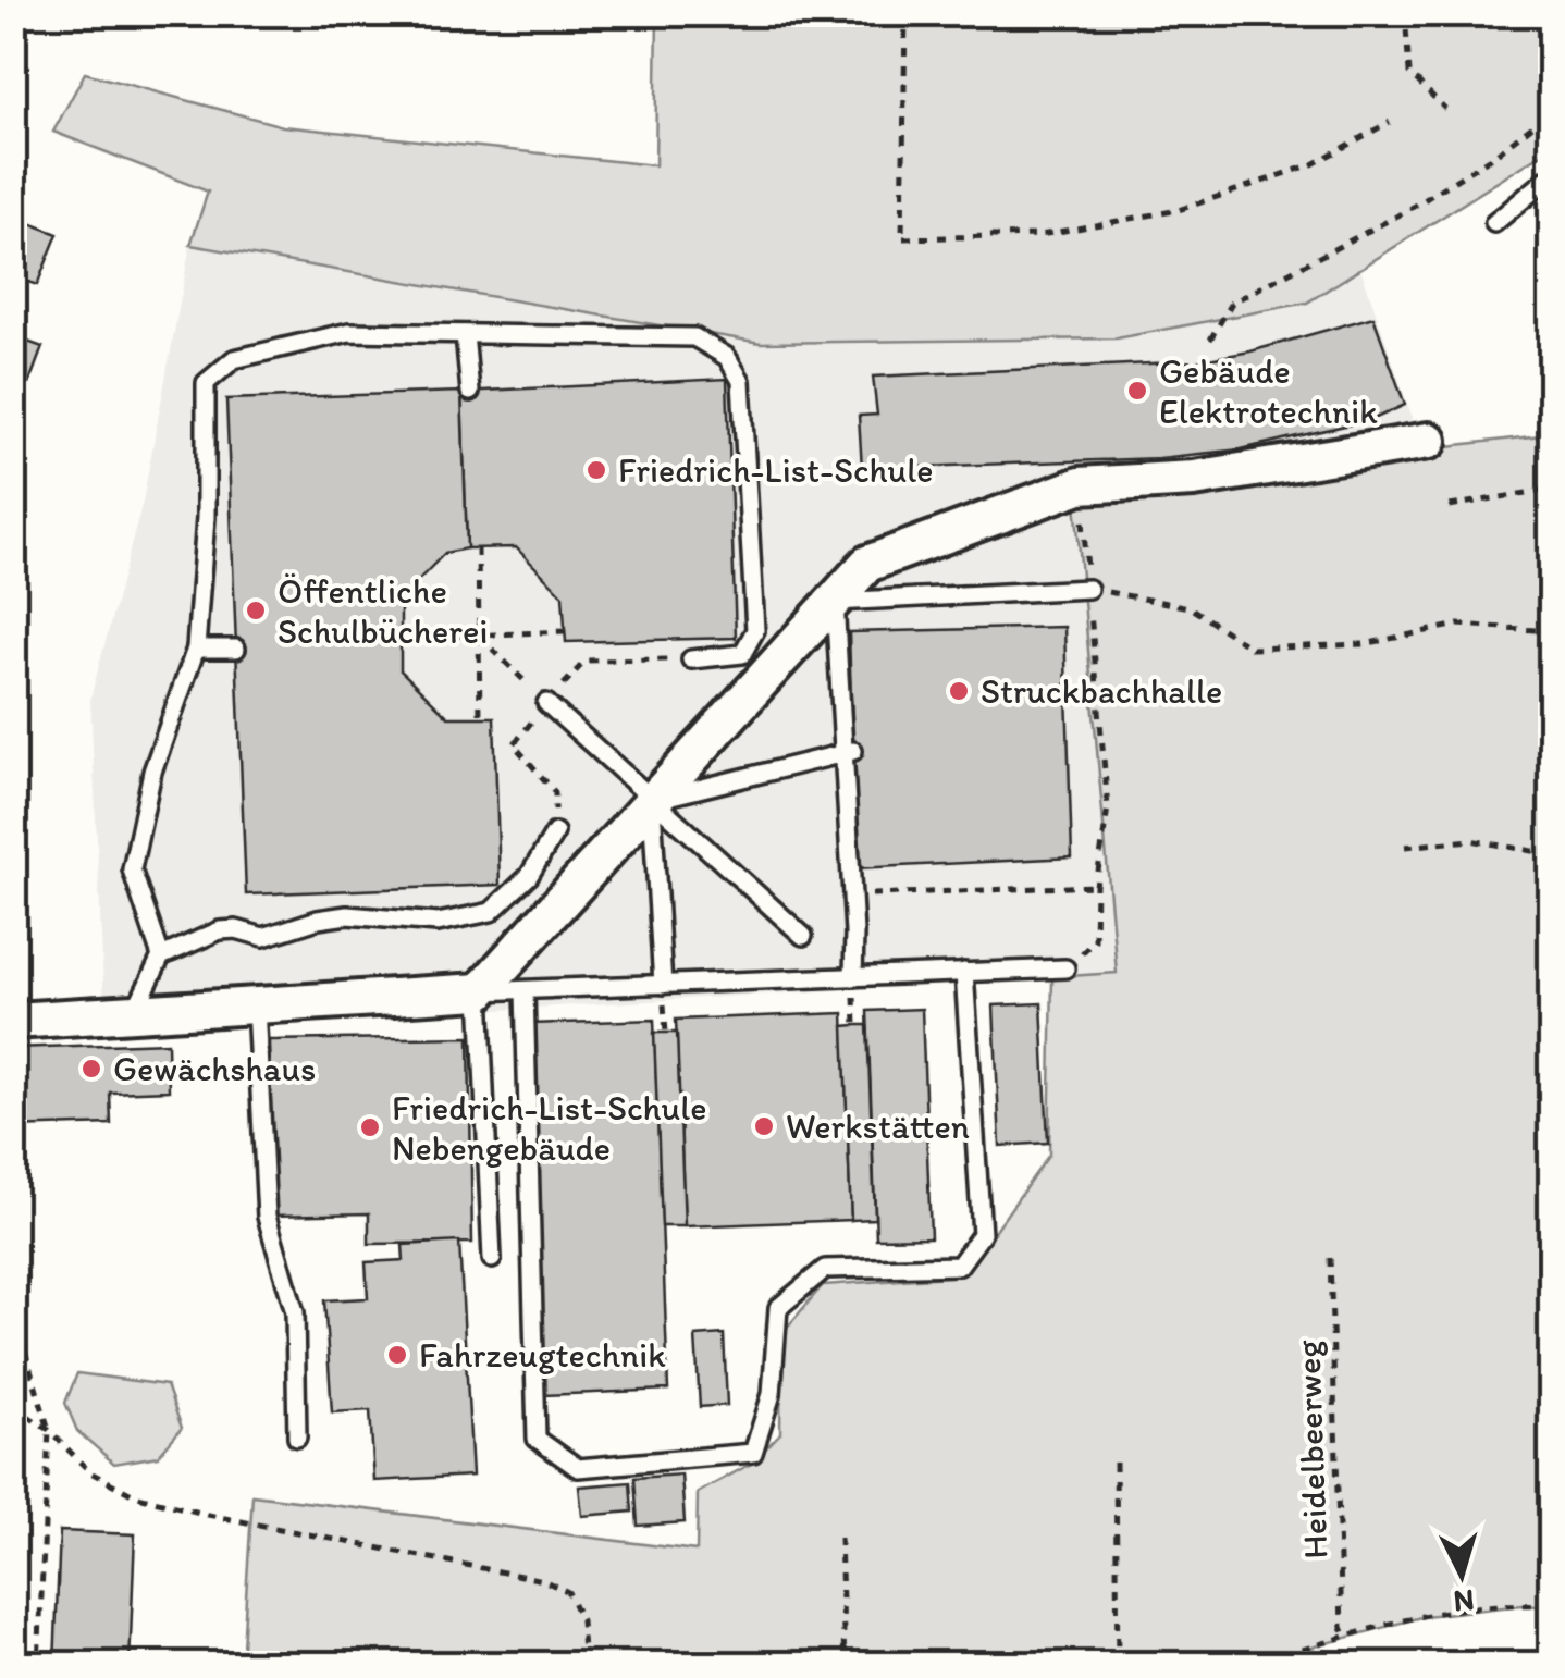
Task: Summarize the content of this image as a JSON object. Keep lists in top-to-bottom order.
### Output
{
  "streets": {
    "path": ["Heidelbeerweg"]
  },
  "places": [
    "Gebäude Elektrotechnik",
    "Friedrich-List-Schule",
    "Öffentliche Schulbücherei",
    "Struckbachhalle",
    "Gewächshaus",
    "Werkstätten",
    "Friedrich-List-Schule Nebengebäude",
    "Fahrzeugtechnik"
  ],
  "north": "bottom"
}
